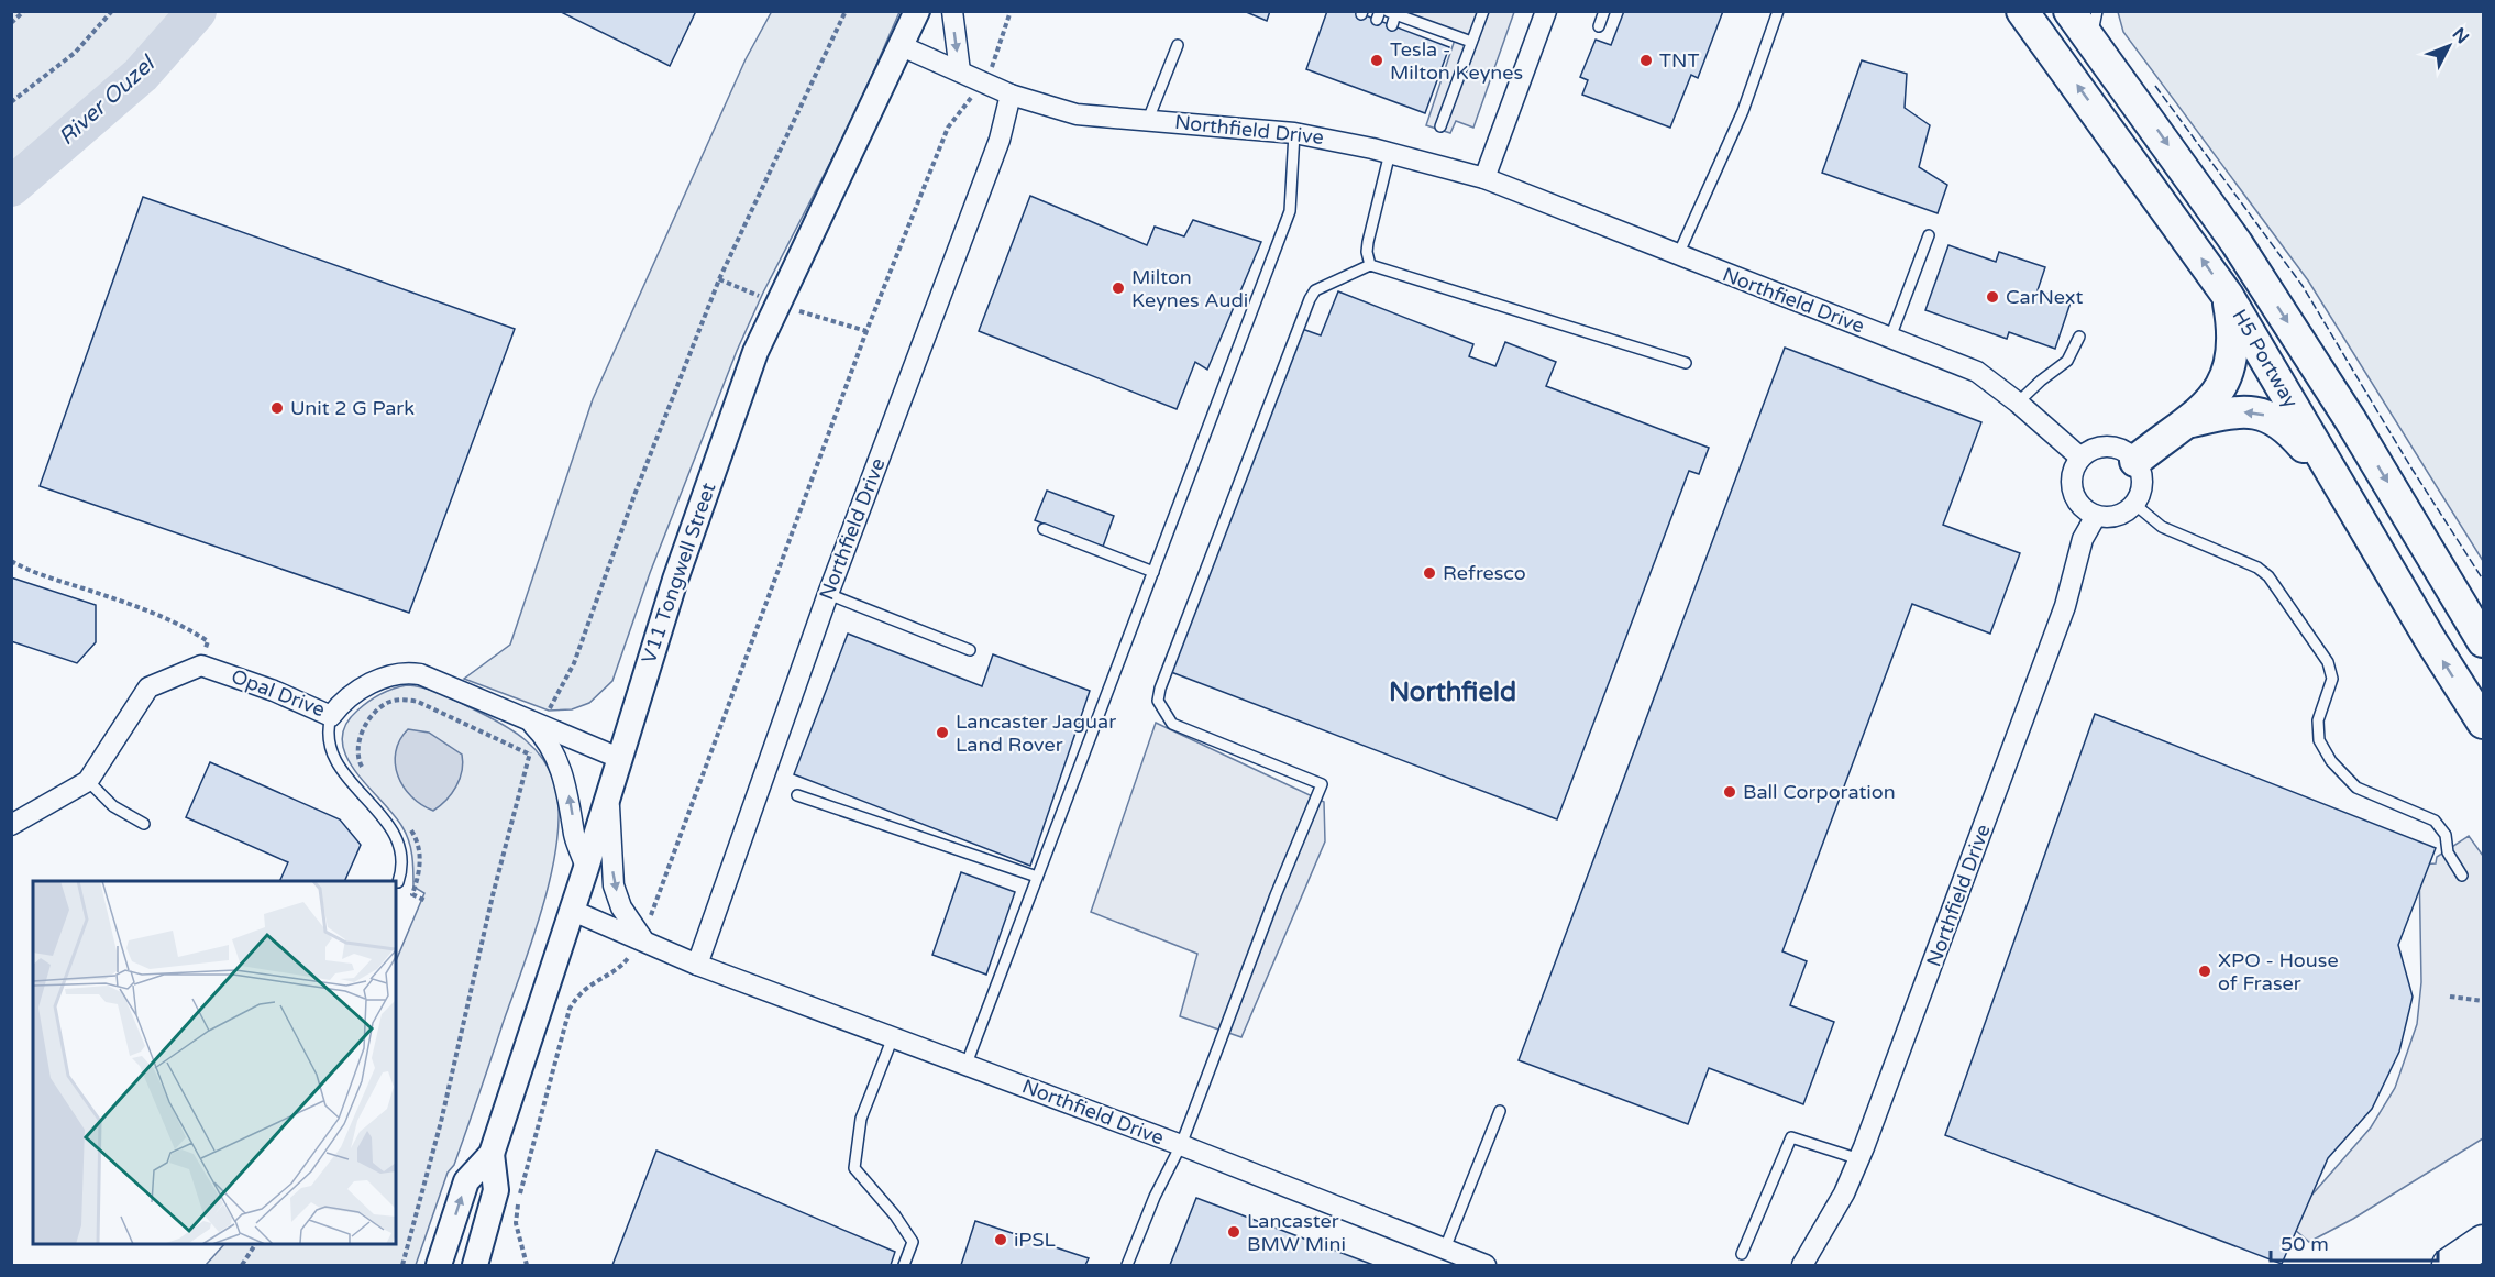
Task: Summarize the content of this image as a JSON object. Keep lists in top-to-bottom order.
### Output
{
  "streets": {
    "main road": ["H5 Portway"],
    "street": ["Northfield Drive", "V11 Tongwell Street", "Opal Drive"]
  },
  "crossings": [
    ["Northfield Drive", "V11 Tongwell Street"],
    ["V11 Tongwell Street", "Opal Drive"]
  ],
  "districts": ["Northfield"],
  "water": ["River Ouzel"],
  "places": [
    "Tesla - Milton Keynes",
    "TNT",
    "Milton Keynes Audi",
    "CarNext",
    "Unit 2 G Park",
    "Refresco",
    "Lancaster Jaguar Land Rover",
    "Ball Corporation",
    "XPO - House of Fraser",
    "Lancaster BMW Mini",
    "iPSL"
  ],
  "scale_bar": "50 m",
  "north": "top right"
}
